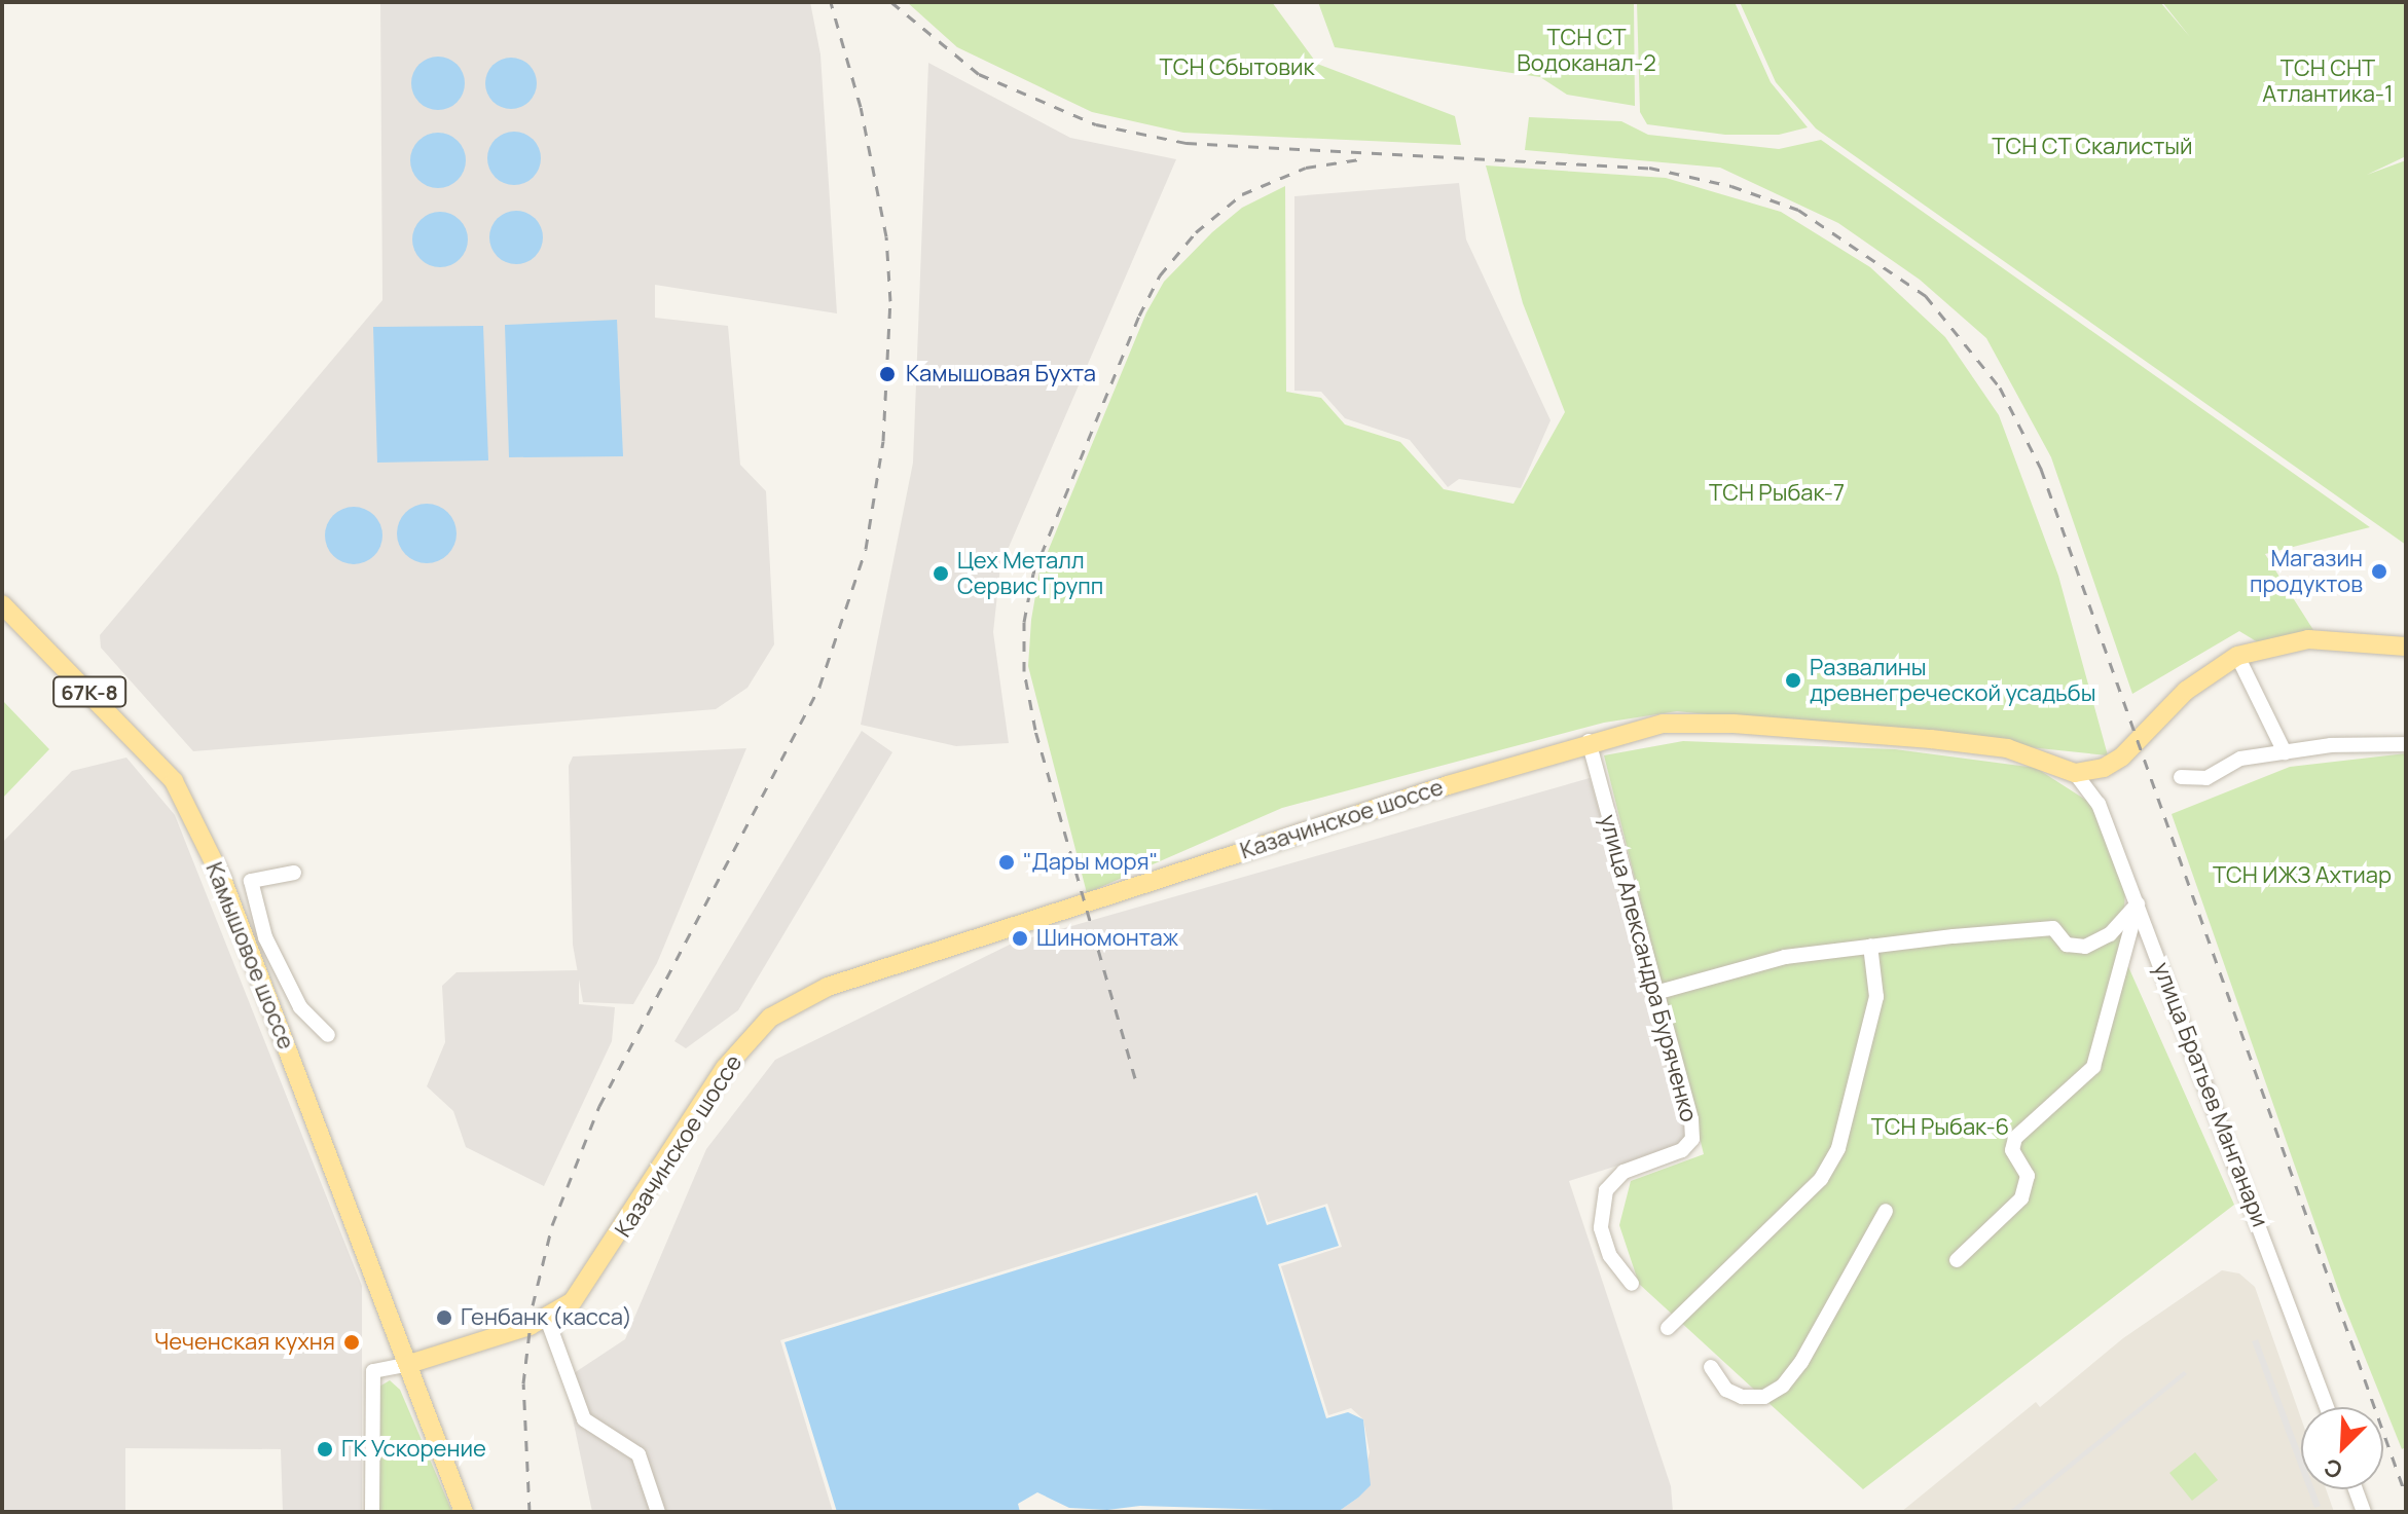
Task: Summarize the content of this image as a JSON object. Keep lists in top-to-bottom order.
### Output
{
  "streets": {
    "main road": ["67К-8", "Казачинское шоссе", "Камышовое шоссе"],
    "street": ["улица Александра Буряченко", "улица Братьев Манганари"]
  },
  "crossings": [
    ["67К-8", "Казачинское шоссе"],
    ["67К-8", "Камышовое шоссе"],
    ["Казачинское шоссе", "Камышовое шоссе"],
    ["Казачинское шоссе", "улица Александра Буряченко"],
    ["Казачинское шоссе", "улица Братьев Манганари"]
  ],
  "parks": [
    "ТСН СТ Водоканал-2",
    "ТСН Сбытовик",
    "ТСН СНТ Атлантика-1",
    "ТСН СТ Скалистый",
    "ТСН Рыбак-7",
    "ТСН ИЖЗ Ахтиар",
    "ТСН Рыбак-6"
  ],
  "places": [
    "Камышовая Бухта",
    "Магазин продуктов",
    "Цех Металл Сервис Групп",
    "Развалины древнегреческой усадьбы",
    "\"Дары моря\"",
    "Шиномонтаж",
    "Генбанк (касса)",
    "Чеченская кухня",
    "ГК Ускорение"
  ],
  "north": "bottom left"
}
